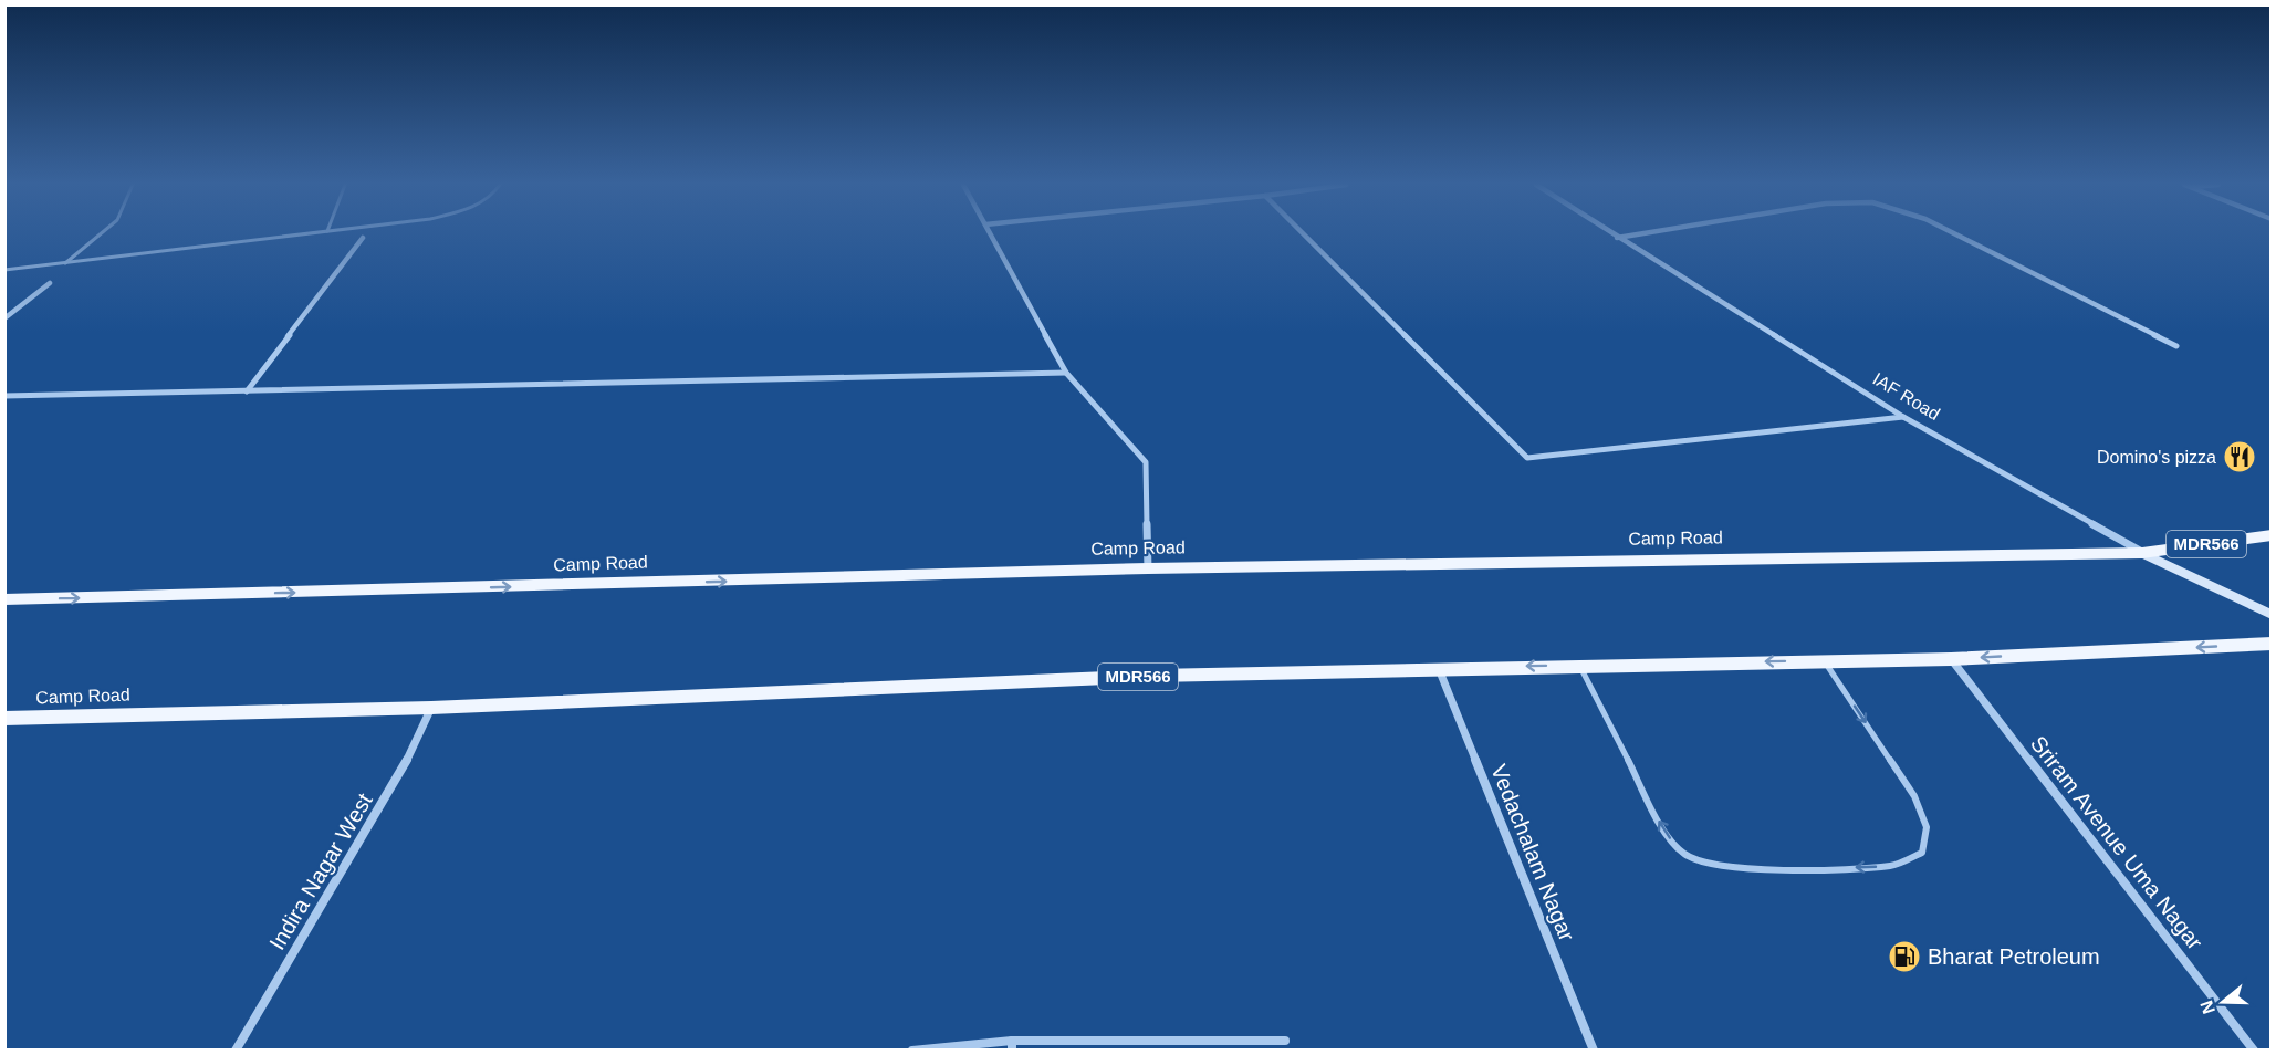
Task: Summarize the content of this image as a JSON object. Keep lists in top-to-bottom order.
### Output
{
  "streets": {
    "main road": ["Camp Road", "MDR566"],
    "street": [
      "IAF Road",
      "Sriram Avenue Uma Nagar",
      "Vedachalam Nagar",
      "Indira Nagar West"
    ]
  },
  "crossings": [
    ["IAF Road", "Camp Road"],
    ["Camp Road", "Sriram Avenue Uma Nagar"],
    ["Camp Road", "Vedachalam Nagar"],
    ["Camp Road", "Indira Nagar West"]
  ],
  "places": {
    "restaurant": ["Domino's pizza"],
    "fuel station": ["Bharat Petroleum"]
  },
  "north": "left"
}
